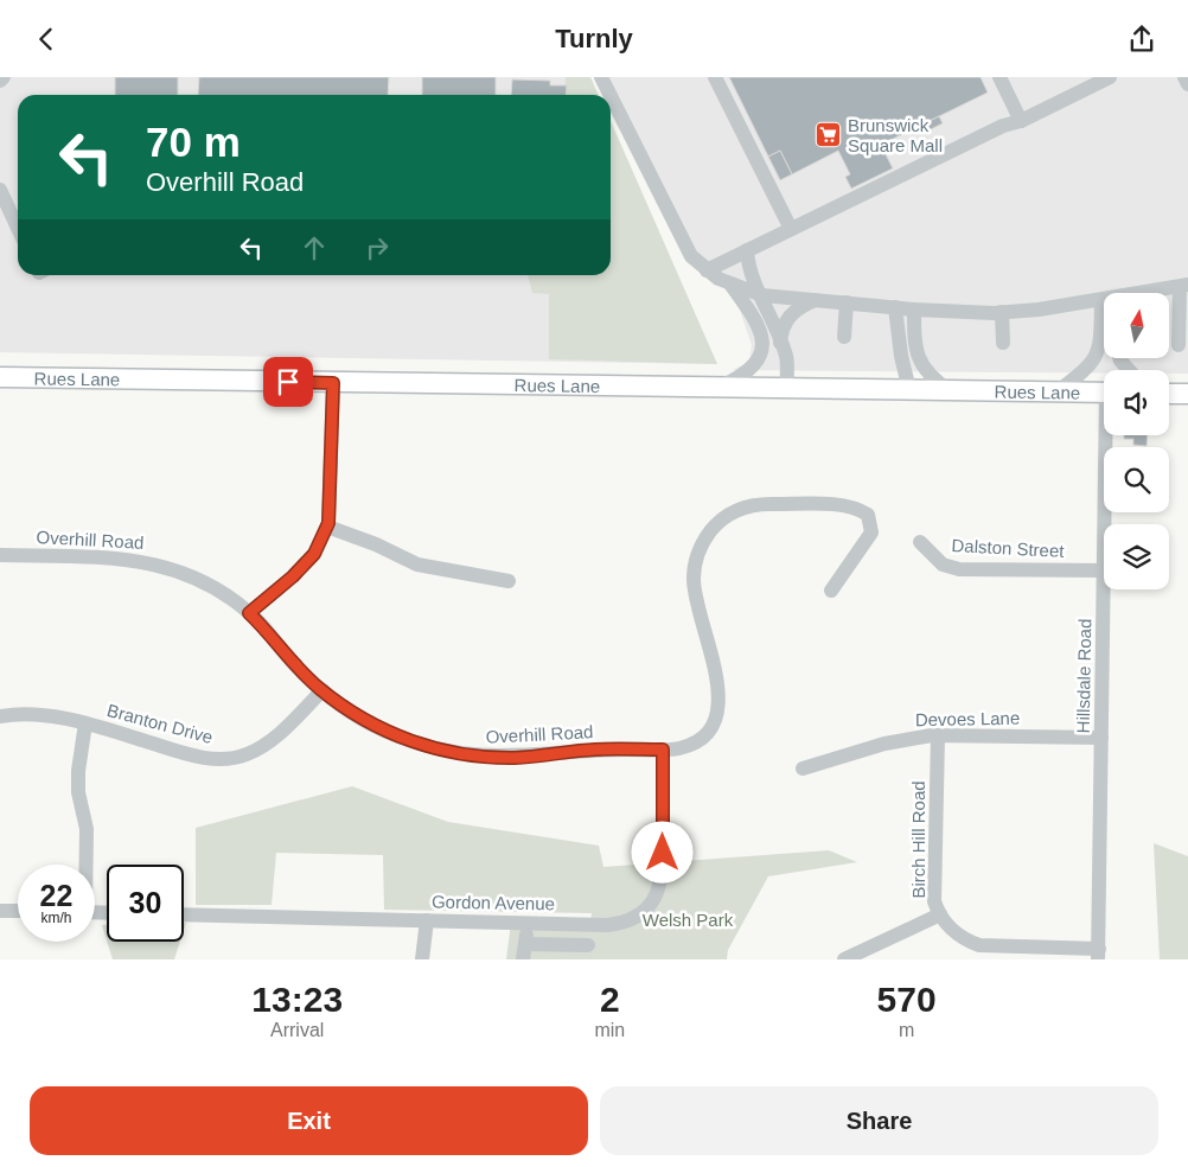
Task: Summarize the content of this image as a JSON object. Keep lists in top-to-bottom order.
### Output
{
  "streets": {
    "main road": ["Rues Lane"],
    "street": [
      "Overhill Road",
      "Dalston Street",
      "Hillsdale Road",
      "Devoes Lane",
      "Branton Drive",
      "Birch Hill Road",
      "Gordon Avenue"
    ]
  },
  "crossings": [
    ["Overhill Road", "Branton Drive"],
    ["Overhill Road", "Gordon Avenue"],
    ["Dalston Street", "Hillsdale Road"],
    ["Hillsdale Road", "Devoes Lane"],
    ["Hillsdale Road", "Birch Hill Road"],
    ["Devoes Lane", "Birch Hill Road"]
  ],
  "parks": ["Welsh Park"],
  "places": {
    "supermarket": ["Brunswick Square Mall"]
  },
  "north": "top",
  "page": {
    "header": "Turnly",
    "turn": ["70 m", "Overhill Road"],
    "speed": "22 km/h",
    "limit": "30",
    "eta": [
      "13:23",
      "Arrival",
      "2",
      "min",
      "570",
      "m"
    ],
    "buttons": ["Exit", "Share"]
  }
}
